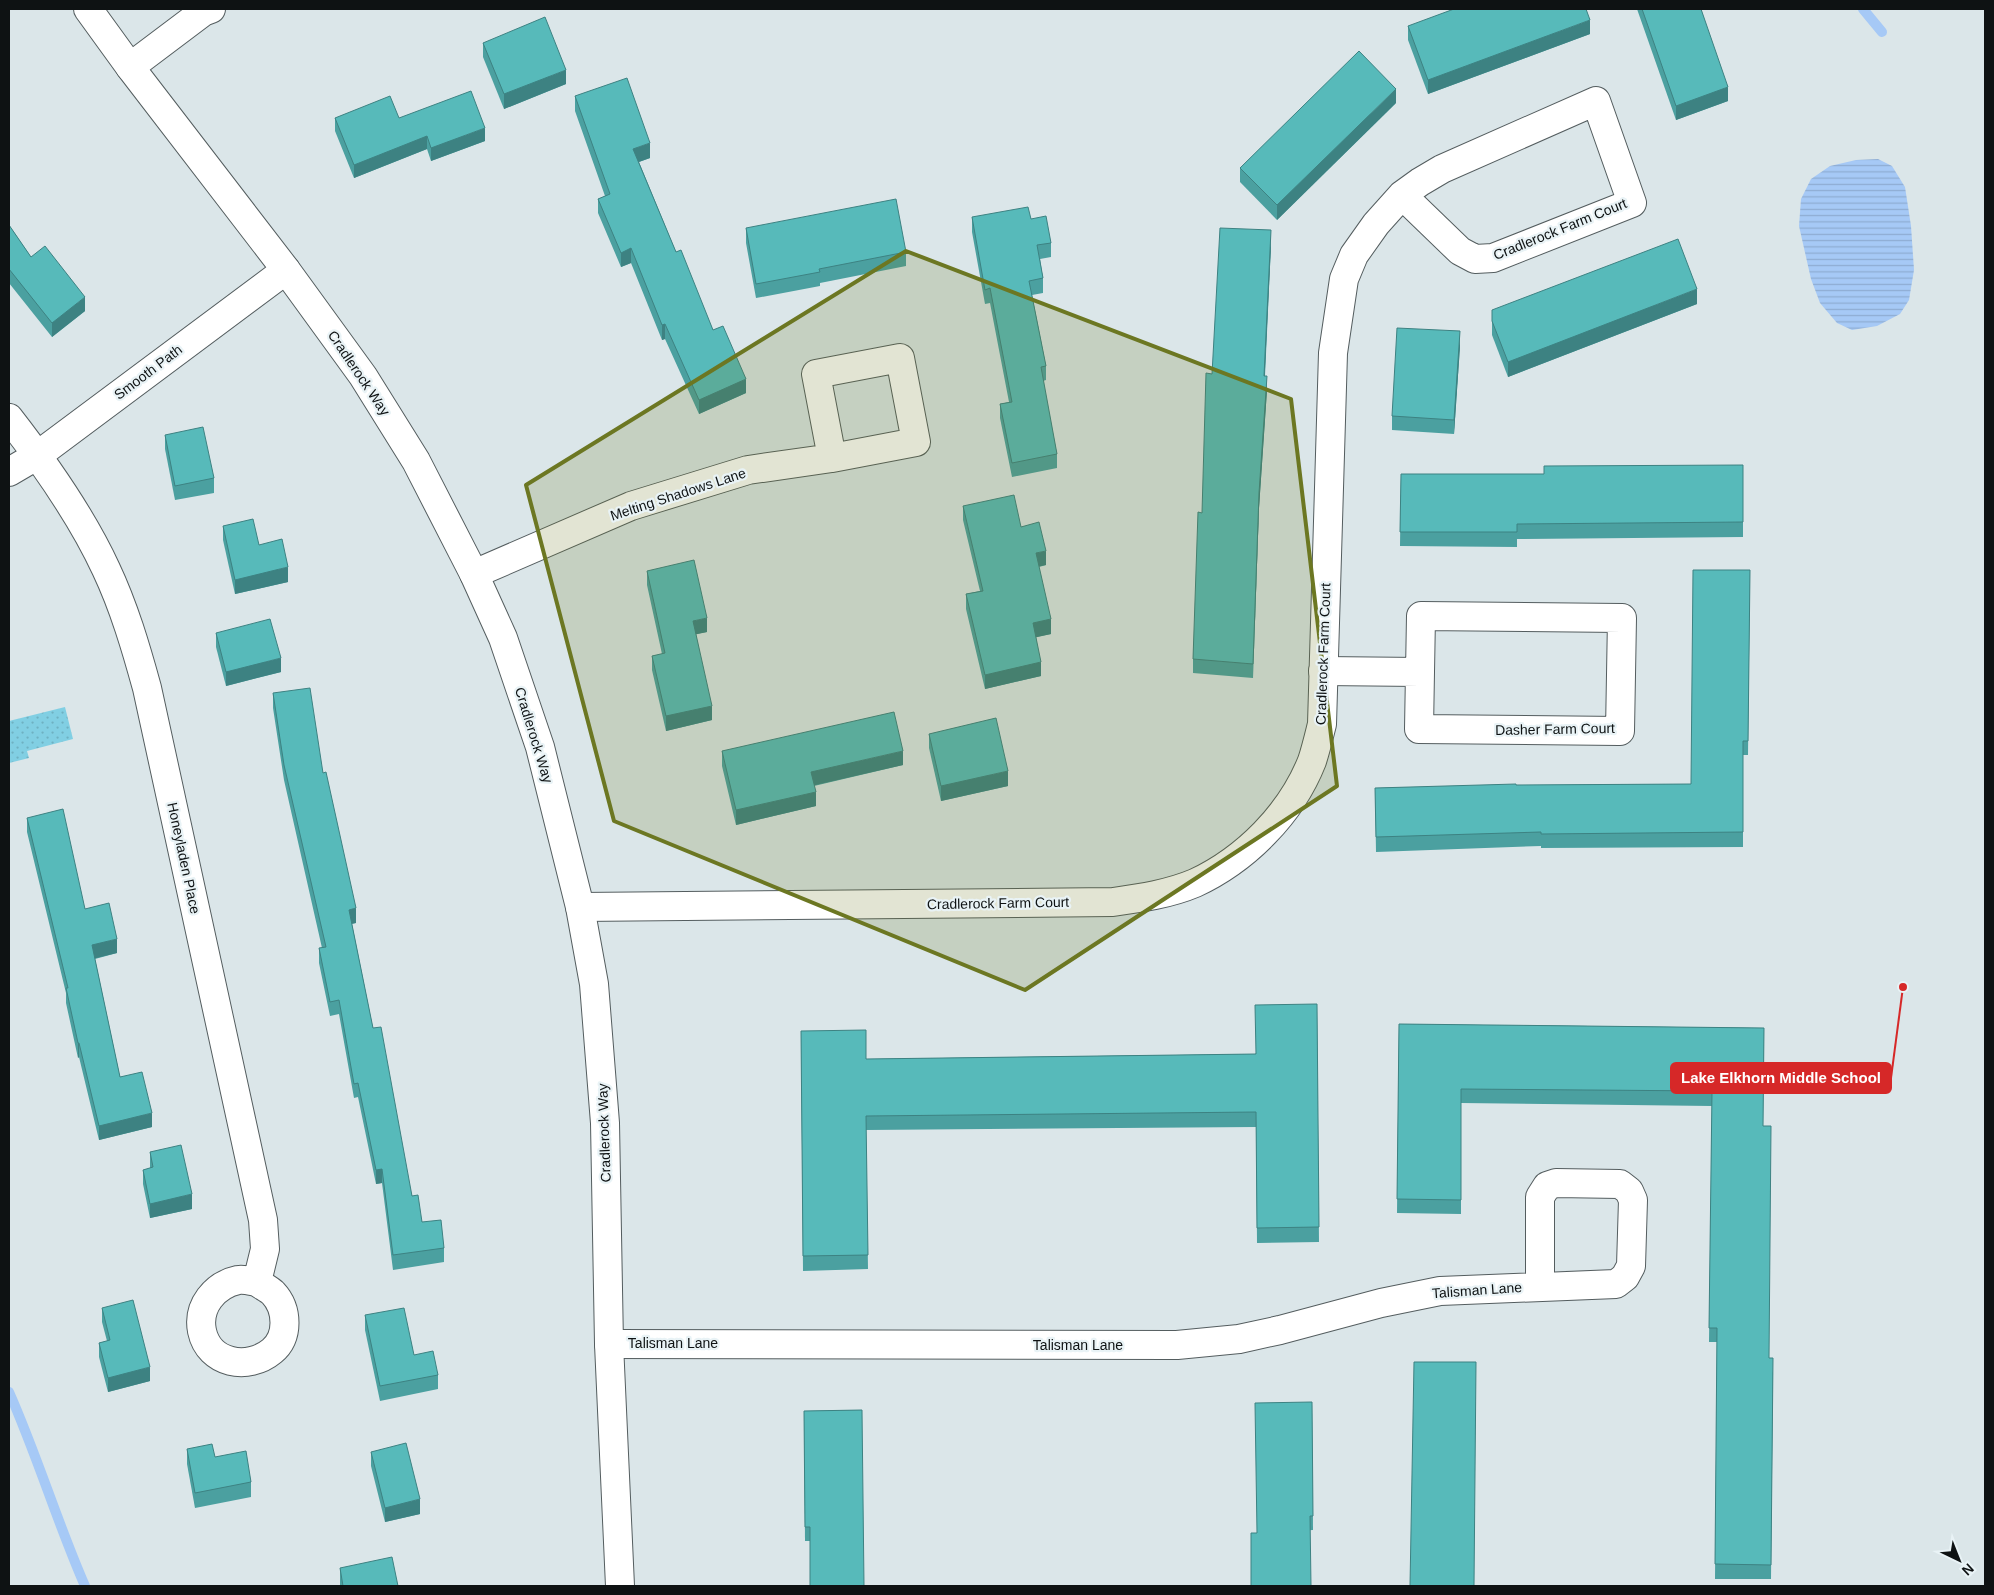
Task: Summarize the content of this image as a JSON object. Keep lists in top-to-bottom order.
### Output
{
  "streets": {
    "street": [
      "Cradlerock Farm Court",
      "Smooth Path",
      "Cradlerock Way",
      "Melting Shadows Lane",
      "Dasher Farm Court",
      "Honeyladen Place",
      "Talisman Lane"
    ]
  },
  "crossings": [
    ["Cradlerock Farm Court", "Cradlerock Way"],
    ["Smooth Path", "Cradlerock Way"],
    ["Smooth Path", "Honeyladen Place"],
    ["Cradlerock Way", "Melting Shadows Lane"],
    ["Cradlerock Way", "Talisman Lane"]
  ],
  "places": ["Lake Elkhorn Middle School"],
  "north": "bottom right"
}
